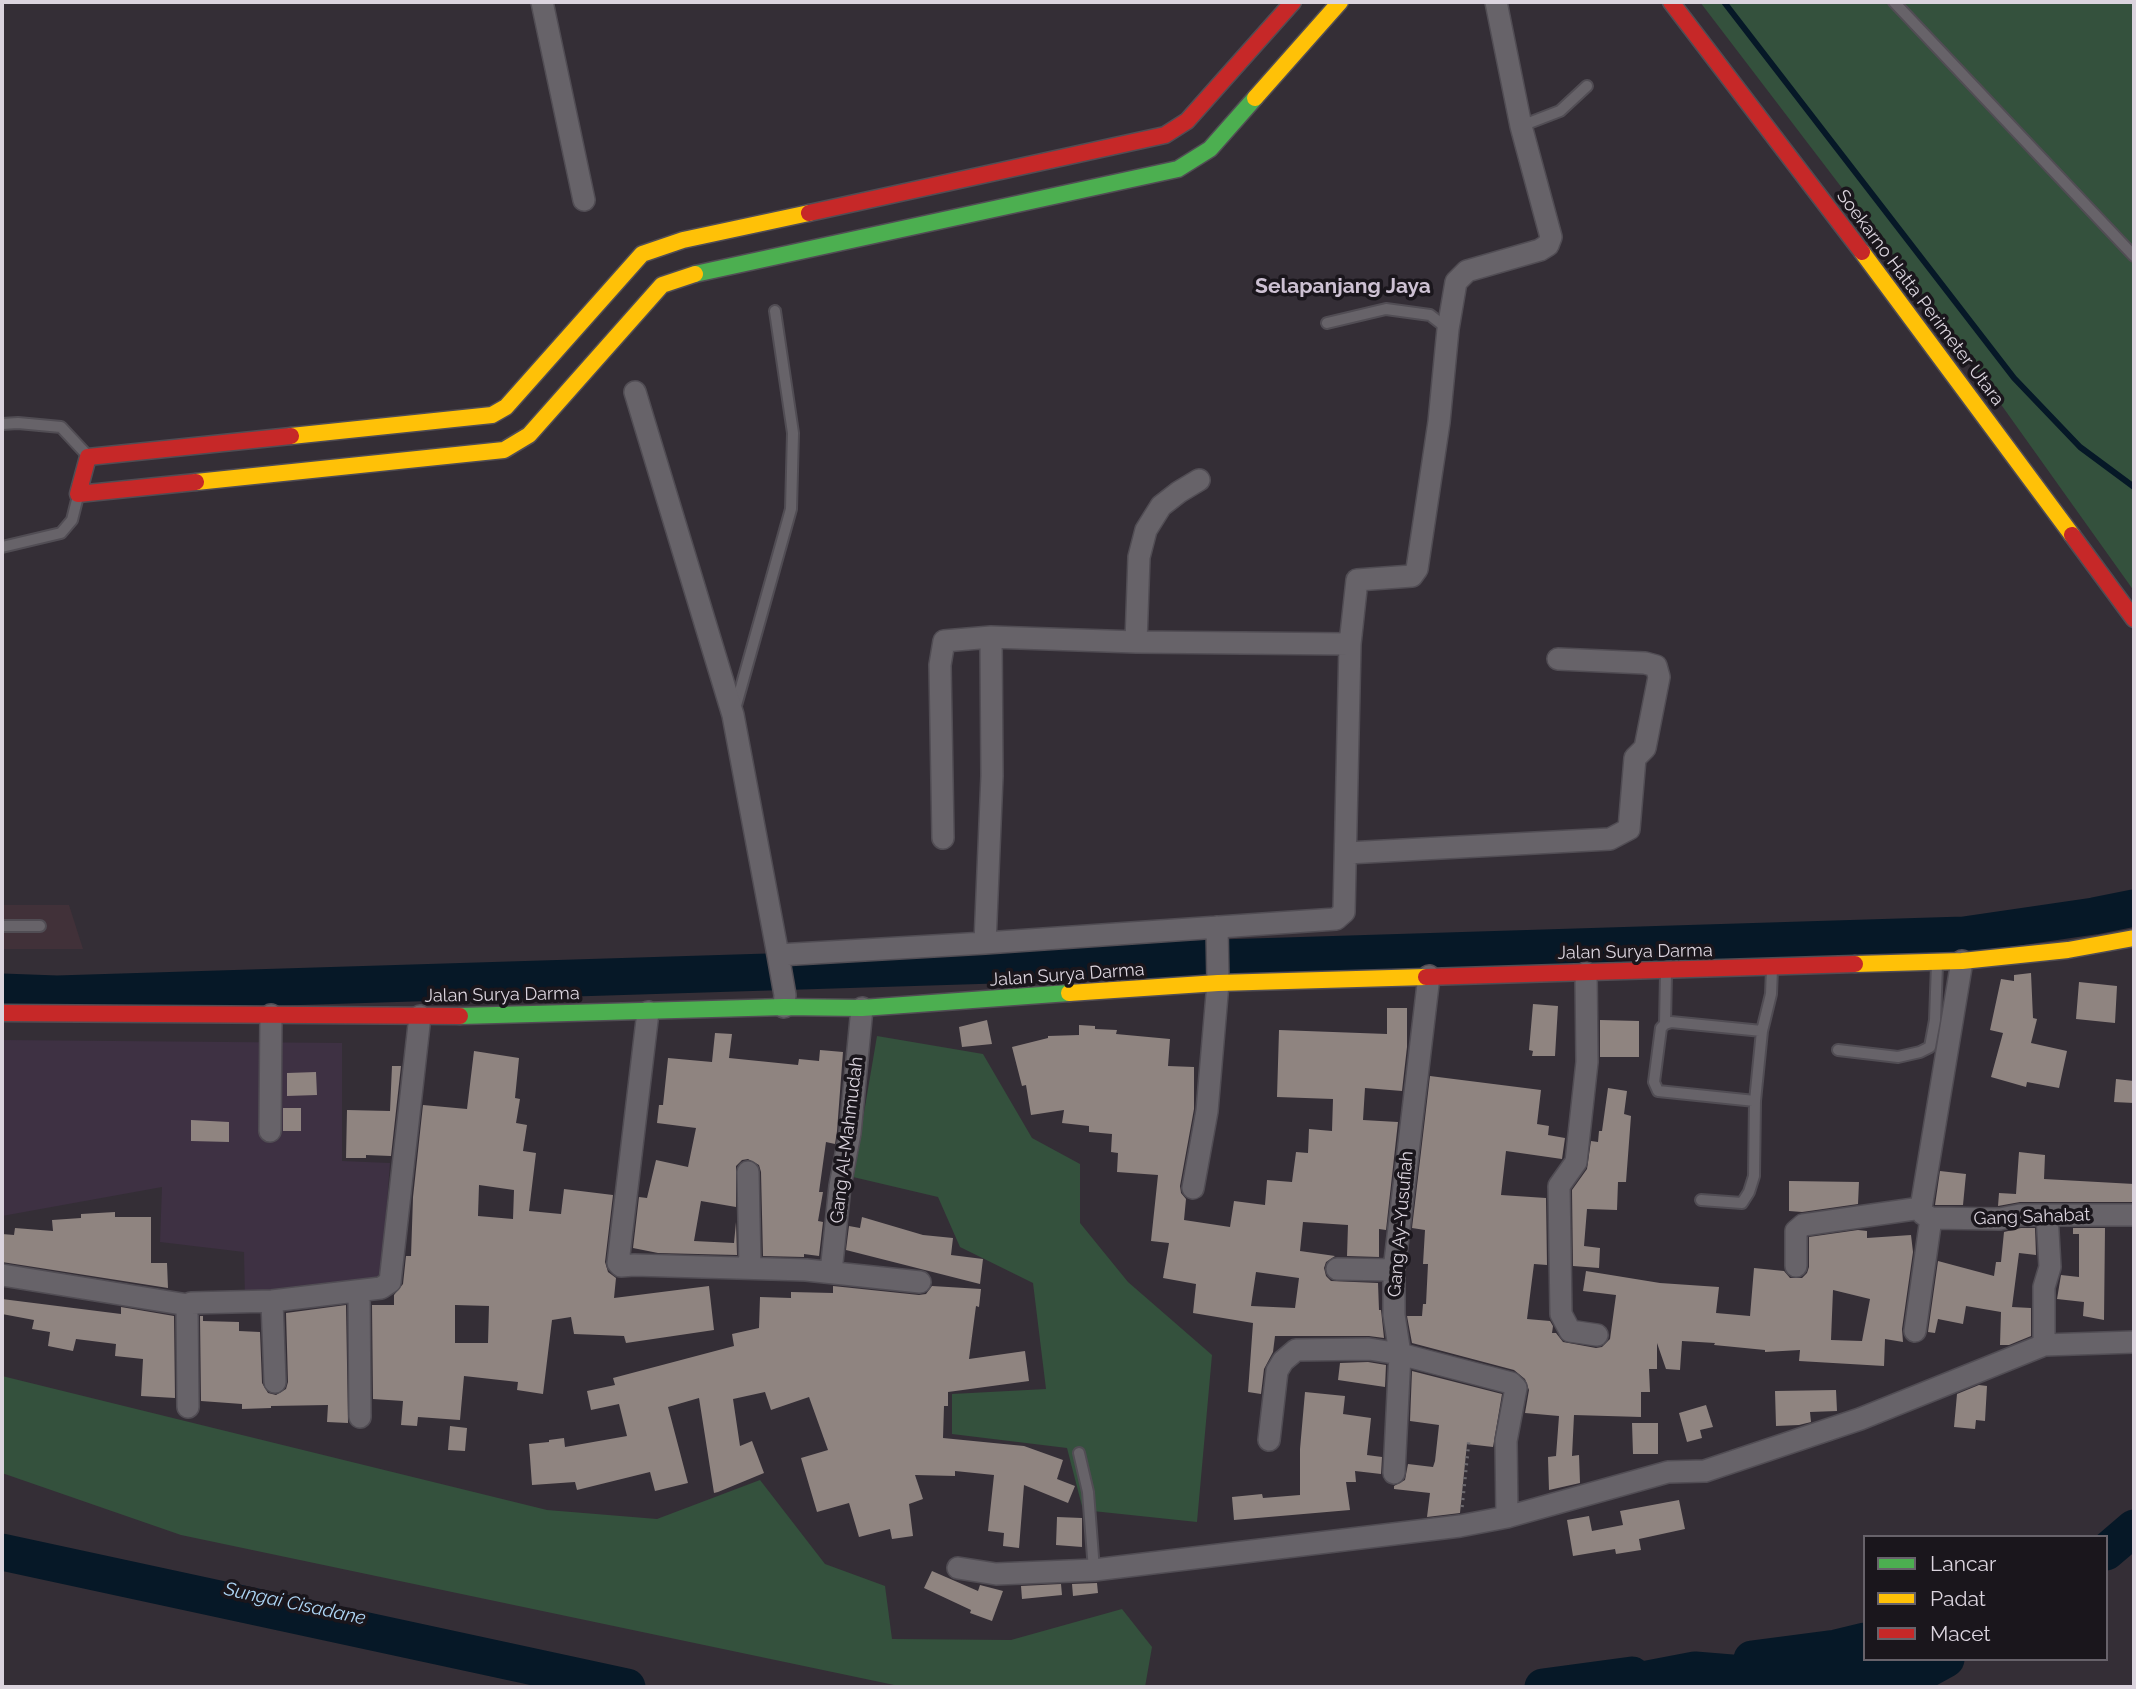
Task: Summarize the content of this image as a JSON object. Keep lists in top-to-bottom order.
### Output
{
  "streets": {
    "main road": ["Soekarno Hatta Perimeter Utara", "Jalan Surya Darma"],
    "street": ["Gang Al-Mahmudah", "Gang Sahabat", "Gang Ay-Yusufiah"]
  },
  "crossings": [
    ["Jalan Surya Darma", "Gang Al-Mahmudah"],
    ["Jalan Surya Darma", "Gang Ay-Yusufiah"]
  ],
  "districts": ["Selapanjang Jaya"],
  "water": ["Sungai Cisadane"],
  "legend": ["Lancar", "Padat", "Macet"]
}
